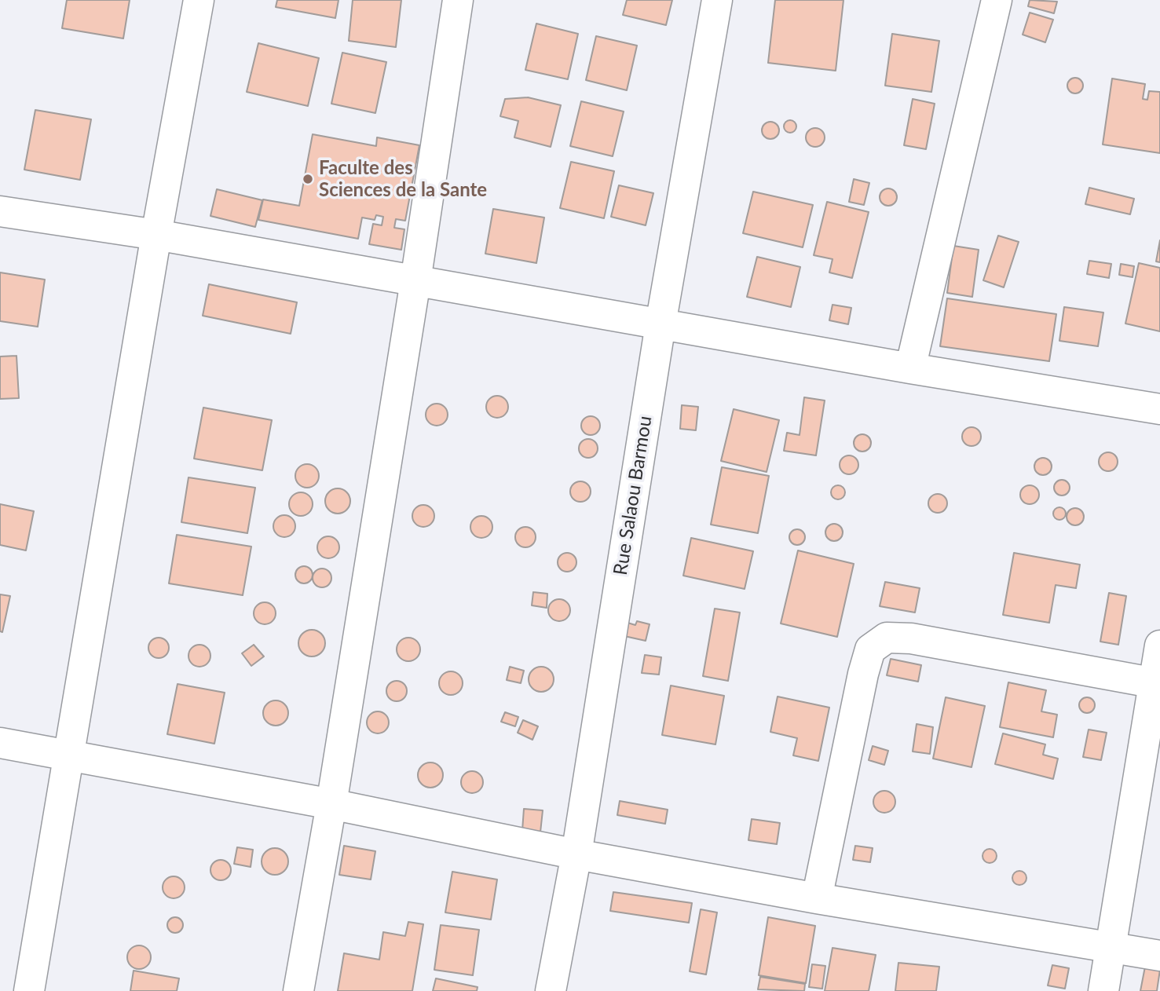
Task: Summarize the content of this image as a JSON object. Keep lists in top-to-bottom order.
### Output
{
  "streets": {
    "street": ["Rue Salaou Barmou"]
  },
  "places": ["Faculte des Sciences de la Sante"]
}
